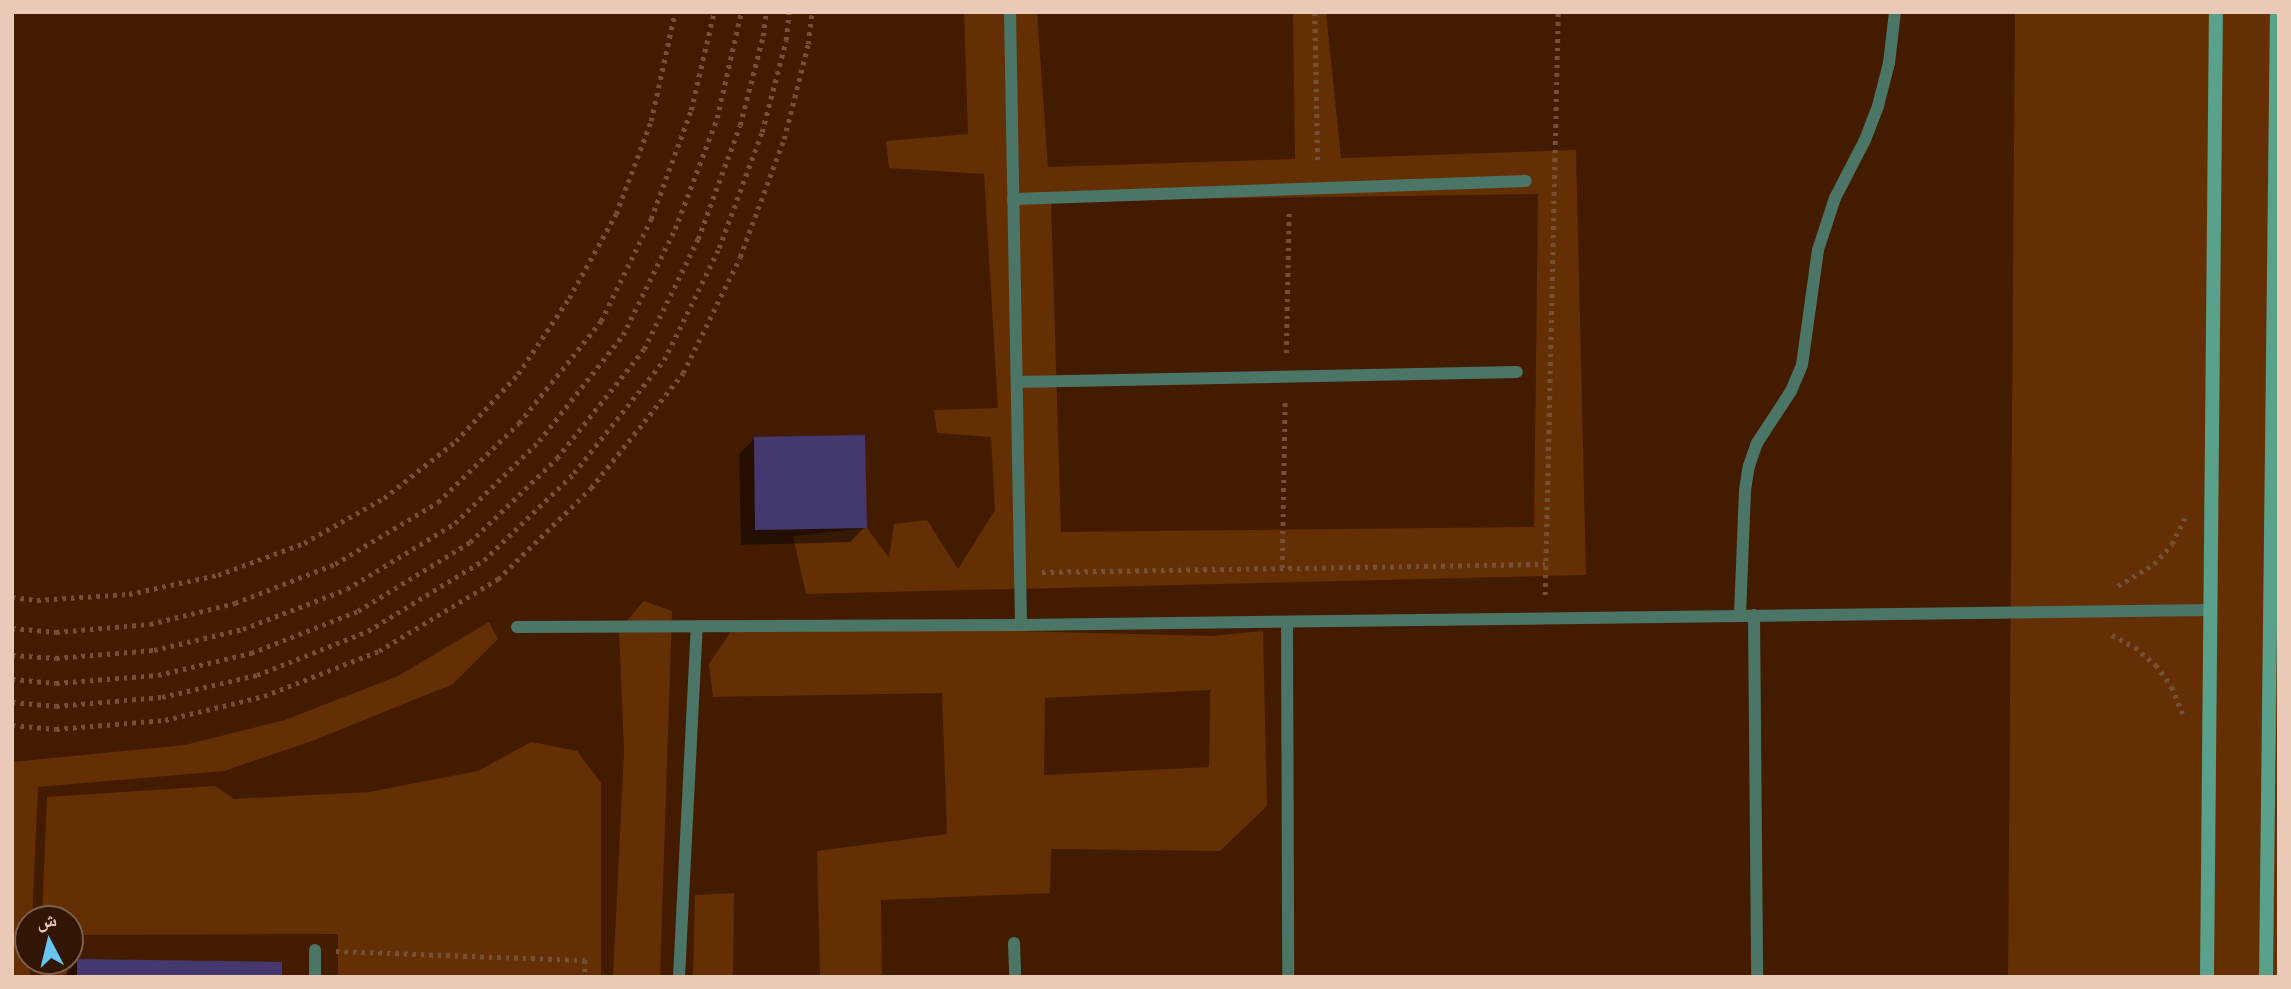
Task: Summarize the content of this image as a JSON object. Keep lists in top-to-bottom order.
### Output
{
  "north": "top"
}
